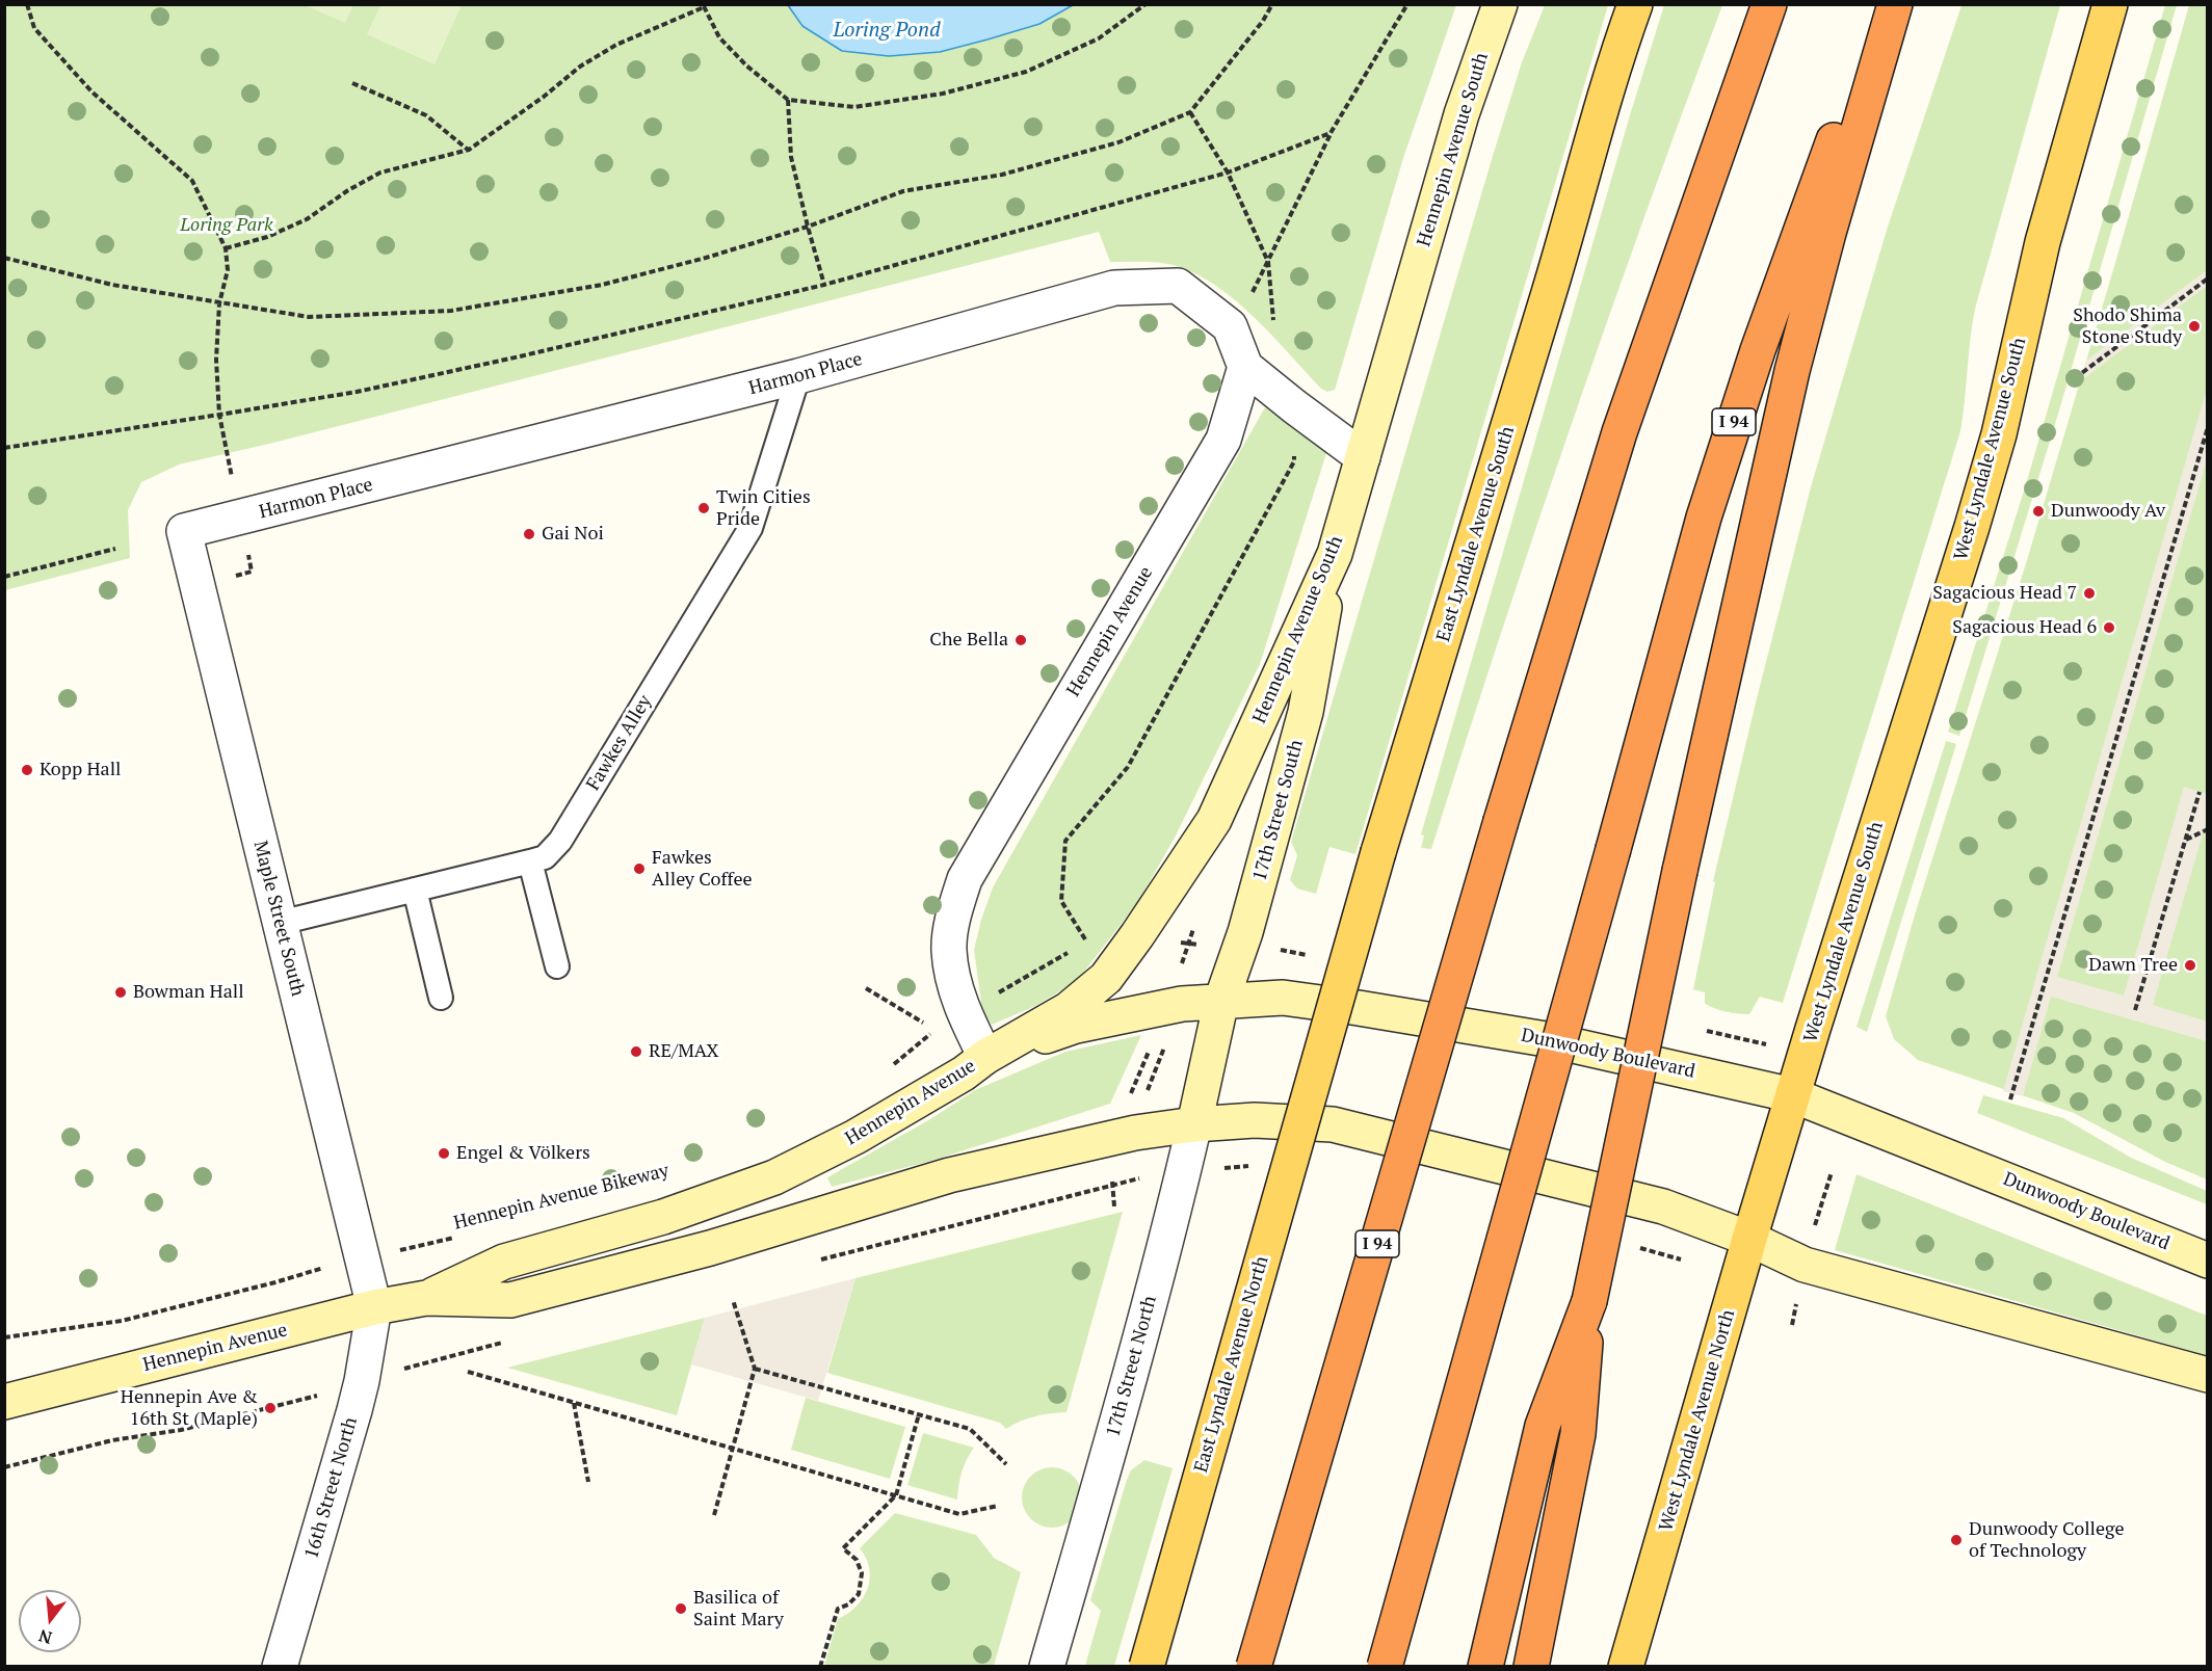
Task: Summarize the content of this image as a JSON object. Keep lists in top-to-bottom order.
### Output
{
  "streets": {
    "highway": ["I 94"],
    "main road": [
      "Hennepin Avenue South",
      "West Lyndale Avenue South",
      "East Lyndale Avenue South",
      "Hennepin Avenue",
      "17th Street South",
      "Dunwoody Boulevard",
      "East Lyndale Avenue North",
      "17th Street North",
      "West Lyndale Avenue North"
    ],
    "street": ["Harmon Place", "Maple Street South", "16th Street North"],
    "lane": ["Fawkes Alley"],
    "path": ["Hennepin Avenue Bikeway"]
  },
  "crossings": [
    ["Hennepin Avenue South", "Hennepin Avenue"],
    ["Hennepin Avenue South", "17th Street South"],
    ["Hennepin Avenue South", "Dunwoody Boulevard"],
    ["Harmon Place", "Hennepin Avenue"],
    ["Harmon Place", "Fawkes Alley"],
    ["Harmon Place", "Maple Street South"],
    ["West Lyndale Avenue South", "Dunwoody Boulevard"],
    ["West Lyndale Avenue South", "West Lyndale Avenue North"],
    ["East Lyndale Avenue South", "East Lyndale Avenue North"],
    ["Hennepin Avenue", "Maple Street South"],
    ["Hennepin Avenue", "Dunwoody Boulevard"],
    ["Hennepin Avenue", "17th Street North"],
    ["Hennepin Avenue", "16th Street North"],
    ["Fawkes Alley", "Maple Street South"],
    ["17th Street South", "Dunwoody Boulevard"],
    ["17th Street South", "17th Street North"],
    ["Maple Street South", "16th Street North"]
  ],
  "water": ["Loring Pond"],
  "parks": ["Loring Park"],
  "places": [
    "Shodo Shima Stone Study",
    "Twin Cities Pride",
    "Dunwoody Av",
    "Gai Noi",
    "Sagacious Head 7",
    "Sagacious Head 6",
    "Che Bella",
    "Kopp Hall",
    "Fawkes Alley Coffee",
    "Dawn Tree",
    "Bowman Hall",
    "RE/MAX",
    "Engel & Völkers",
    "Hennepin Ave & 16th St (Maple)",
    "Dunwoody College of Technology",
    "Basilica of Saint Mary"
  ],
  "north": "bottom"
}
